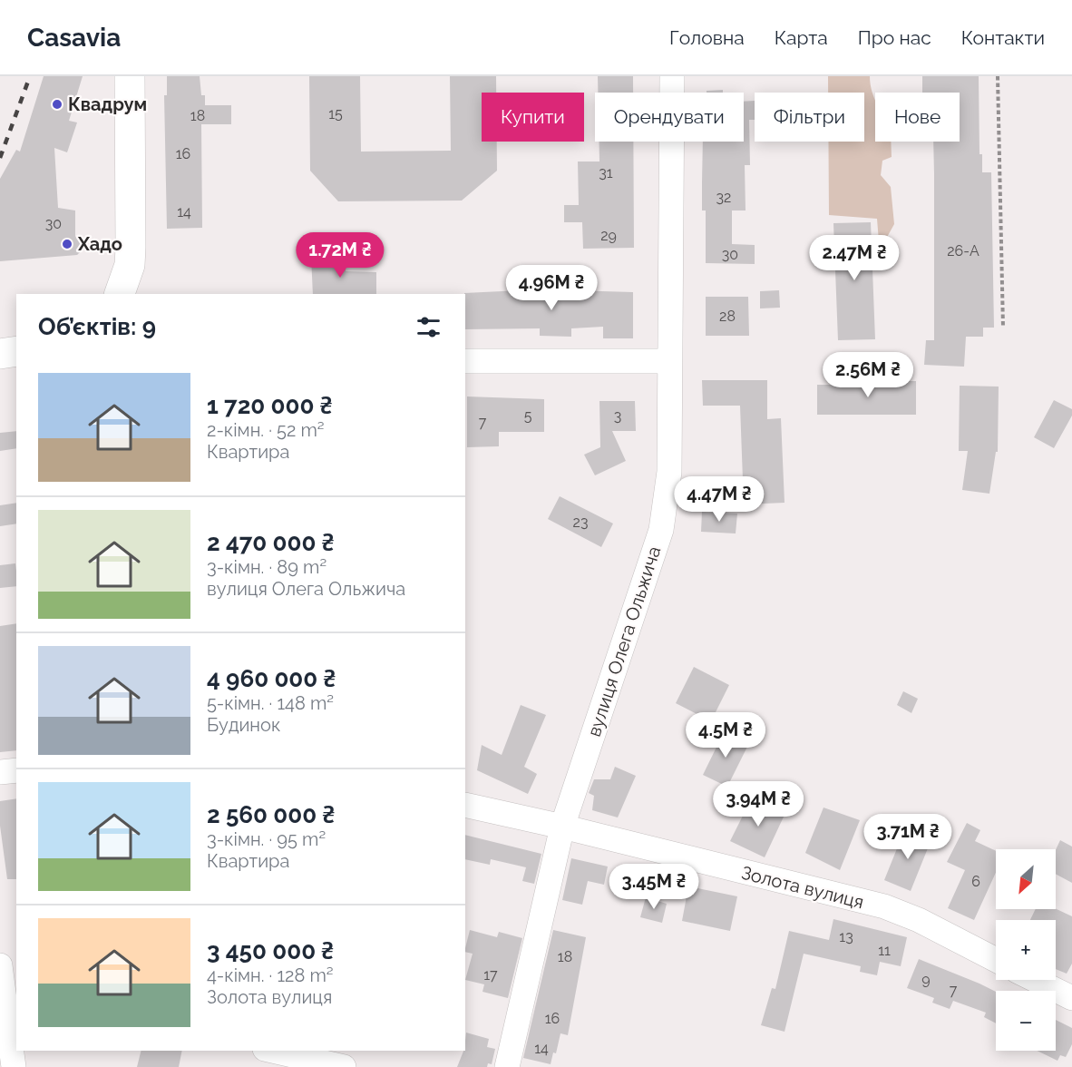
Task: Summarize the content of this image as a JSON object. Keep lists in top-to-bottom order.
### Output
{
  "streets": {
    "street": ["вулиця Олега Ольжича", "Золота вулиця"]
  },
  "crossings": [
    ["вулиця Олега Ольжича", "Золота вулиця"]
  ],
  "places": ["Квадрум", "Хадо"],
  "house_numbers": [
    "15",
    "18",
    "16",
    "31",
    "32",
    "14",
    "30",
    "29",
    "26-А",
    "30",
    "28",
    "5",
    "3",
    "7",
    "23",
    "6",
    "13",
    "11",
    "18",
    "17",
    "9",
    "7",
    "16",
    "14"
  ],
  "north": "bottom left",
  "page": {
    "header": "Casavia",
    "nav": [
      "Головна",
      "Карта",
      "Про нас",
      "Контакти"
    ],
    "chip": [
      "Купити",
      "Орендувати",
      "Фільтри",
      "Нове"
    ],
    "price": [
      "1.72M ₴",
      "2.47M ₴",
      "4.96M ₴",
      "2.56M ₴",
      "4.47M ₴",
      "4.5M ₴",
      "3.94M ₴",
      "3.71M ₴",
      "3.45M ₴"
    ],
    "heading": "Об’єктів: 9",
    "list": [
      {
        "name": "1 720 000 ₴",
        "note": "2-кімн. · 52 m² · Квартира"
      },
      {
        "name": "2 470 000 ₴",
        "note": "3-кімн. · 89 m² · вулиця Олега Ольжича"
      },
      {
        "name": "4 960 000 ₴",
        "note": "5-кімн. · 148 m² · Будинок"
      },
      {
        "name": "2 560 000 ₴",
        "note": "3-кімн. · 95 m² · Квартира"
      },
      {
        "name": "3 450 000 ₴",
        "note": "4-кімн. · 128 m² · Золота вулиця"
      }
    ],
    "map_buttons": ["+", "−"]
  }
}
